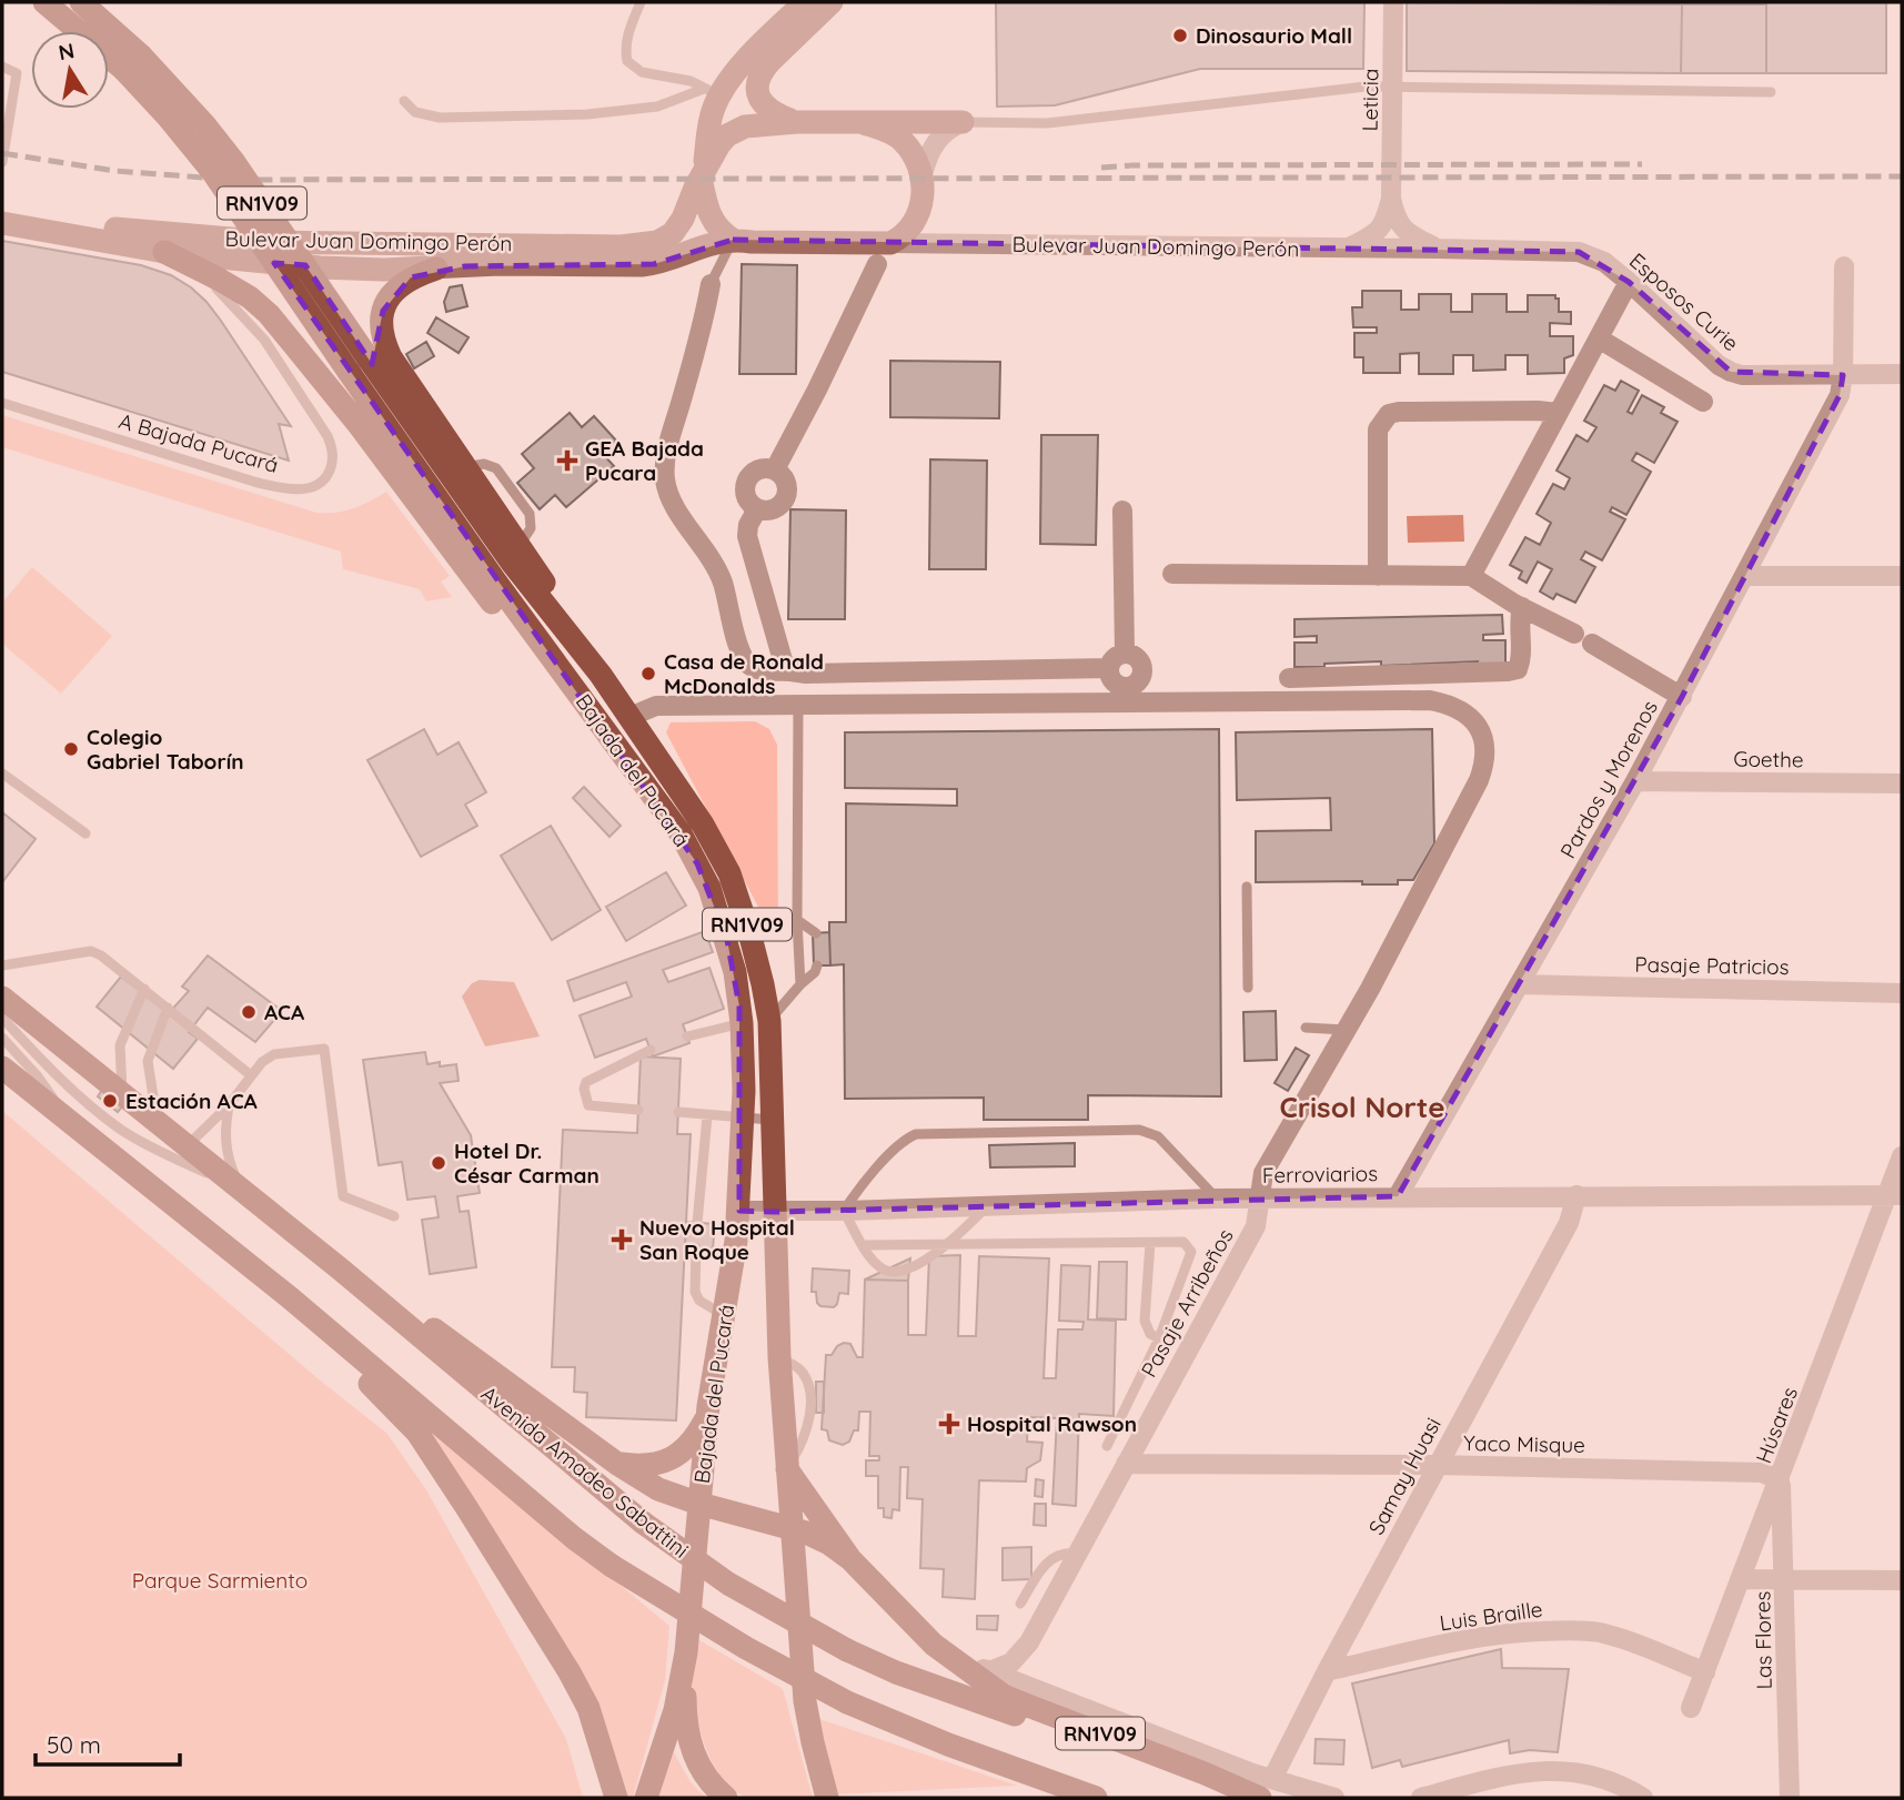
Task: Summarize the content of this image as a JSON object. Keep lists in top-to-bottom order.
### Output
{
  "streets": {
    "main road": [
      "RN1V09",
      "Bulevar Juan Domingo Perón",
      "Bajada del Pucará",
      "Avenida Amadeo Sabattini"
    ],
    "street": [
      "Leticia",
      "Esposos Curie",
      "Goethe",
      "Pardos y Morenos",
      "Pasaje Patricios",
      "Ferroviarios",
      "Pasaje Arribeños",
      "Húsares",
      "Yaco Misque",
      "Samay Huasi",
      "Luis Braille",
      "Las Flores"
    ],
    "lane": ["A Bajada Pucará"]
  },
  "crossings": [
    ["Leticia", "Bulevar Juan Domingo Perón"],
    ["RN1V09", "Bajada del Pucará"],
    ["RN1V09", "Avenida Amadeo Sabattini"],
    ["RN1V09", "Samay Huasi"],
    ["Bulevar Juan Domingo Perón", "Esposos Curie"],
    ["Bulevar Juan Domingo Perón", "A Bajada Pucará"],
    ["Esposos Curie", "Pardos y Morenos"],
    ["Goethe", "Pardos y Morenos"],
    ["Bajada del Pucará", "Ferroviarios"],
    ["Pardos y Morenos", "Pasaje Patricios"],
    ["Pardos y Morenos", "Ferroviarios"],
    ["Ferroviarios", "Pasaje Arribeños"],
    ["Ferroviarios", "Húsares"],
    ["Ferroviarios", "Samay Huasi"],
    ["Pasaje Arribeños", "Yaco Misque"],
    ["Húsares", "Yaco Misque"],
    ["Húsares", "Luis Braille"],
    ["Húsares", "Las Flores"],
    ["Yaco Misque", "Samay Huasi"],
    ["Yaco Misque", "Las Flores"],
    ["Avenida Amadeo Sabattini", "Samay Huasi"],
    ["Samay Huasi", "Luis Braille"]
  ],
  "districts": ["Crisol Norte"],
  "parks": ["Parque Sarmiento"],
  "places": {
    "other": [
      "Dinosaurio Mall",
      "Casa de Ronald McDonalds",
      "Colegio Gabriel Taborín",
      "ACA",
      "Estación ACA",
      "Hotel Dr. César Carman"
    ],
    "health": ["GEA Bajada Pucara", "Nuevo Hospital San Roque", "Hospital Rawson"]
  },
  "scale_bar": "50 m",
  "north": "top"
}
